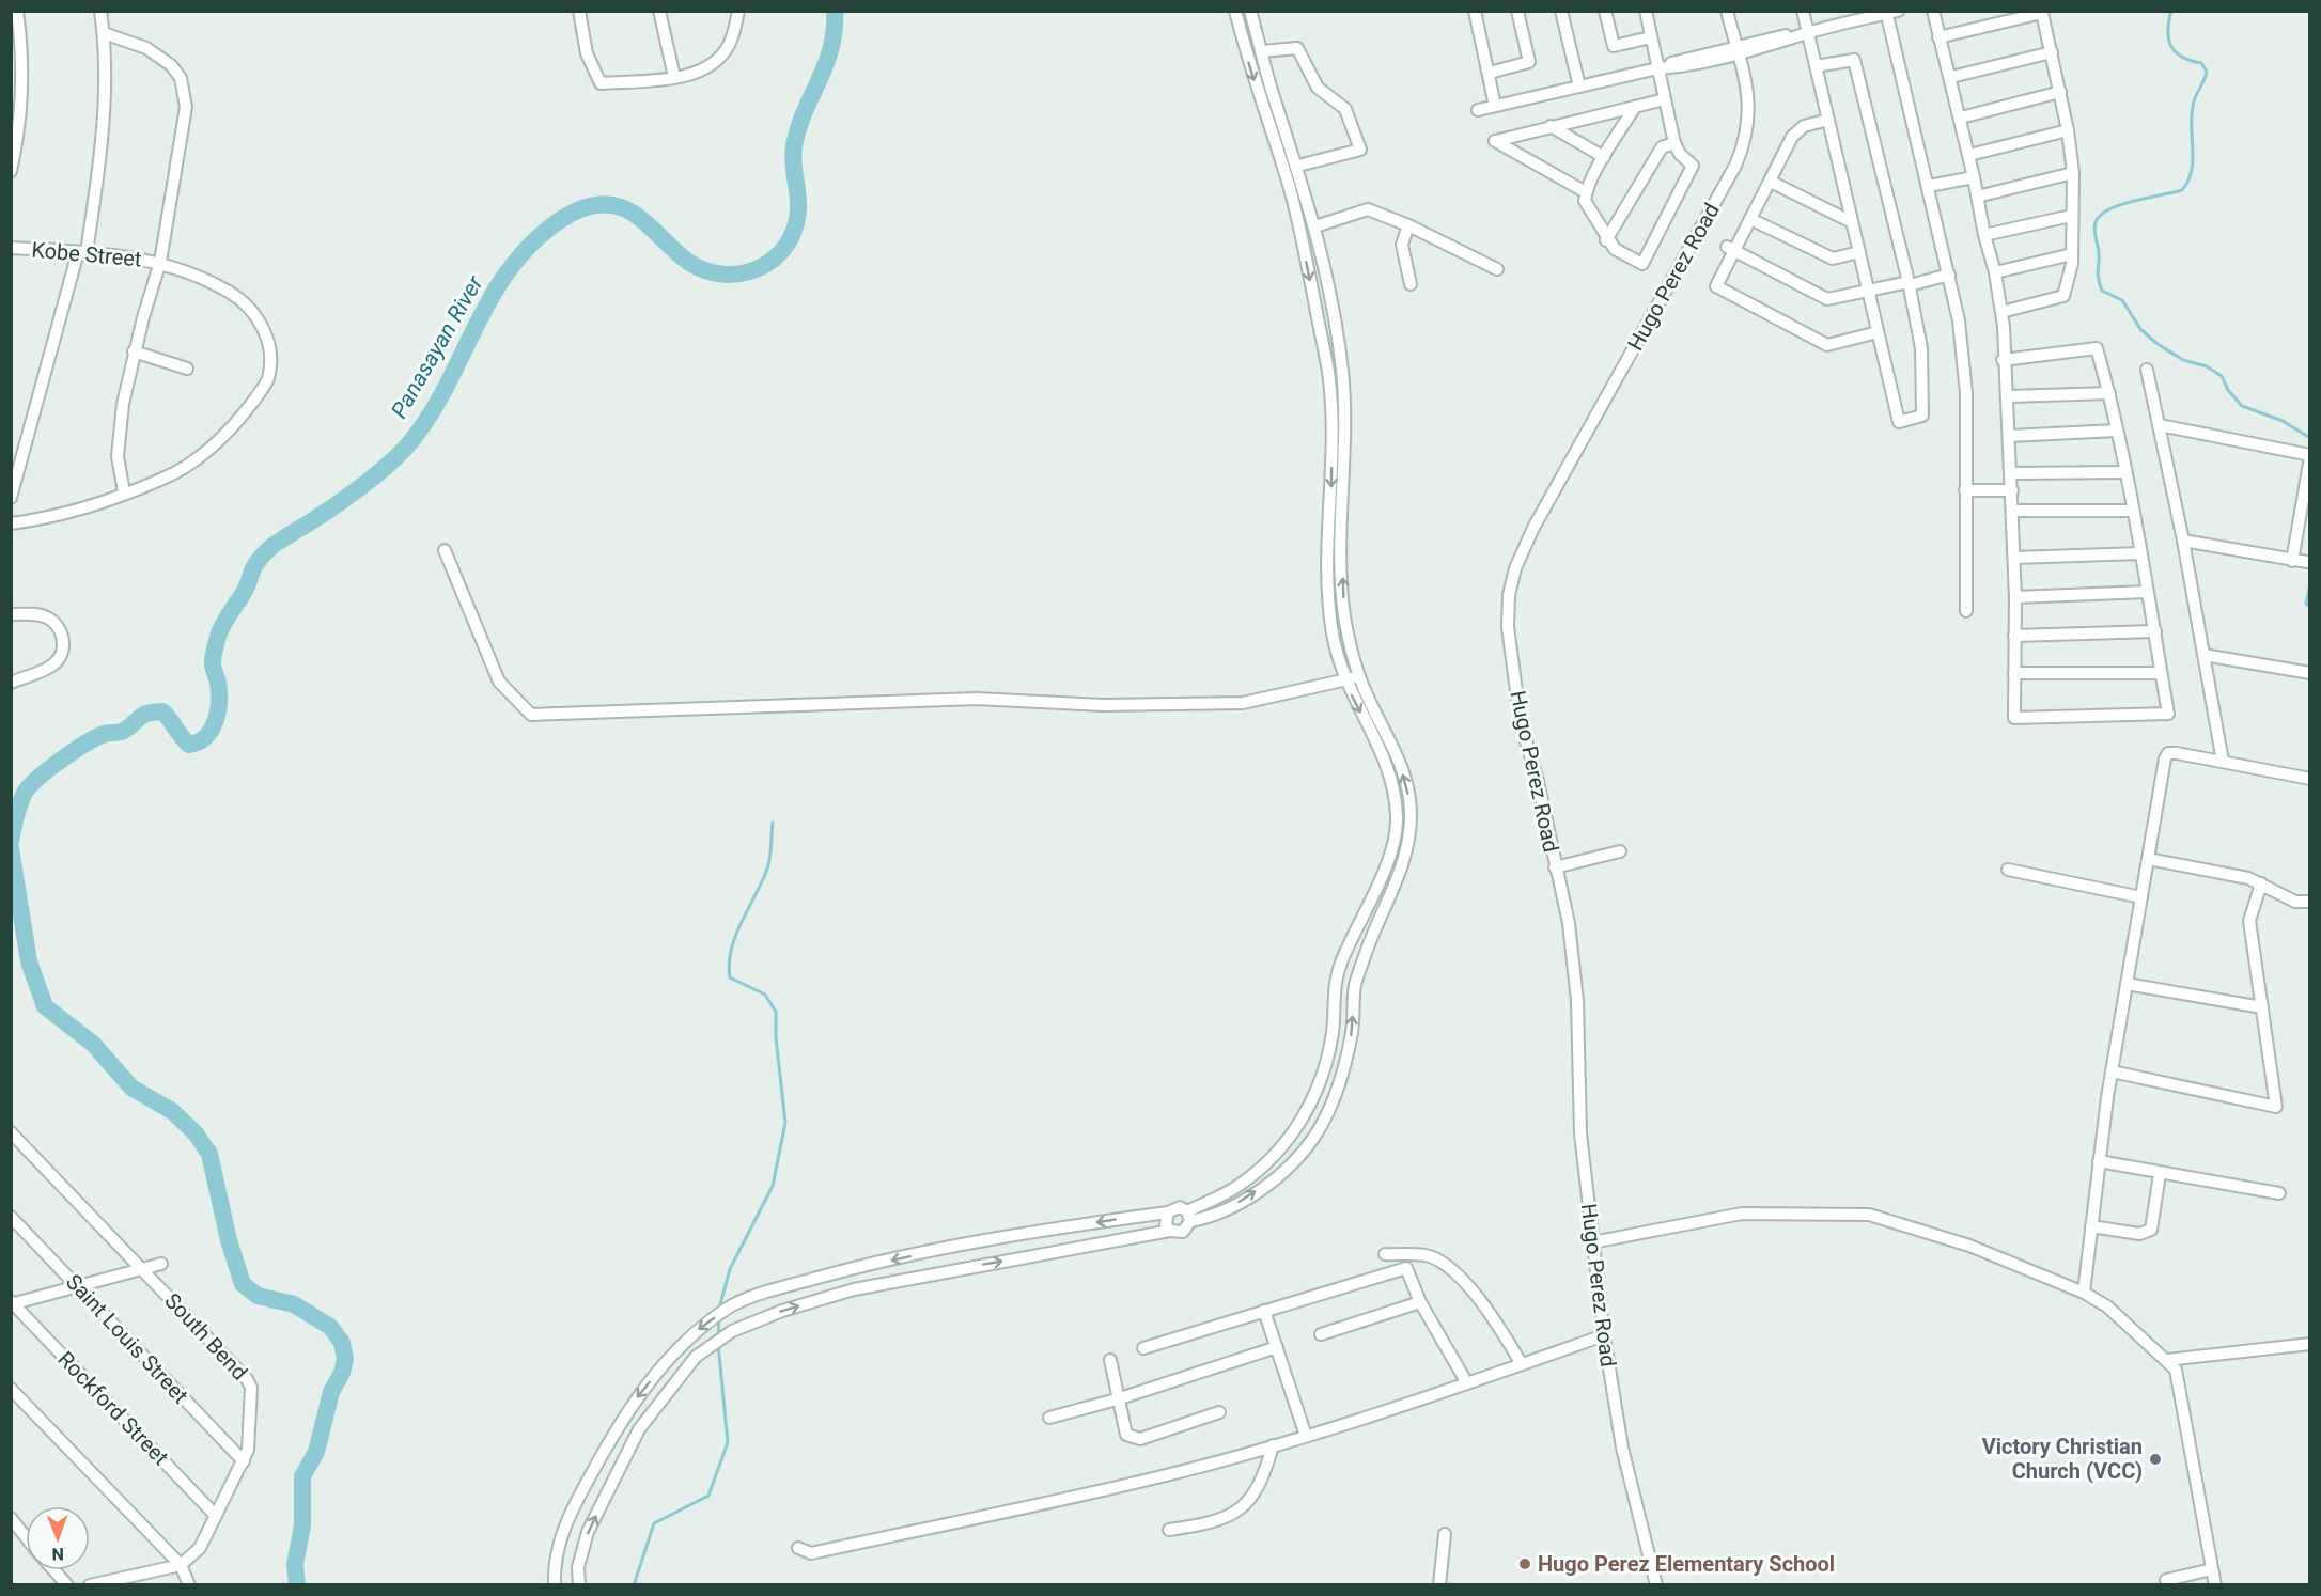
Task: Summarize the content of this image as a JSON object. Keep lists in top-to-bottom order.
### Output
{
  "streets": {
    "street": [
      "Kobe Street",
      "Hugo Perez Road",
      "South Bend",
      "Saint Louis Street",
      "Rockford Street"
    ]
  },
  "crossings": [
    ["South Bend", "Saint Louis Street"],
    ["South Bend", "Rockford Street"]
  ],
  "water": ["Panasayan River"],
  "places": ["Victory Christian Church (VCC)", "Hugo Perez Elementary School"],
  "north": "bottom"
}
